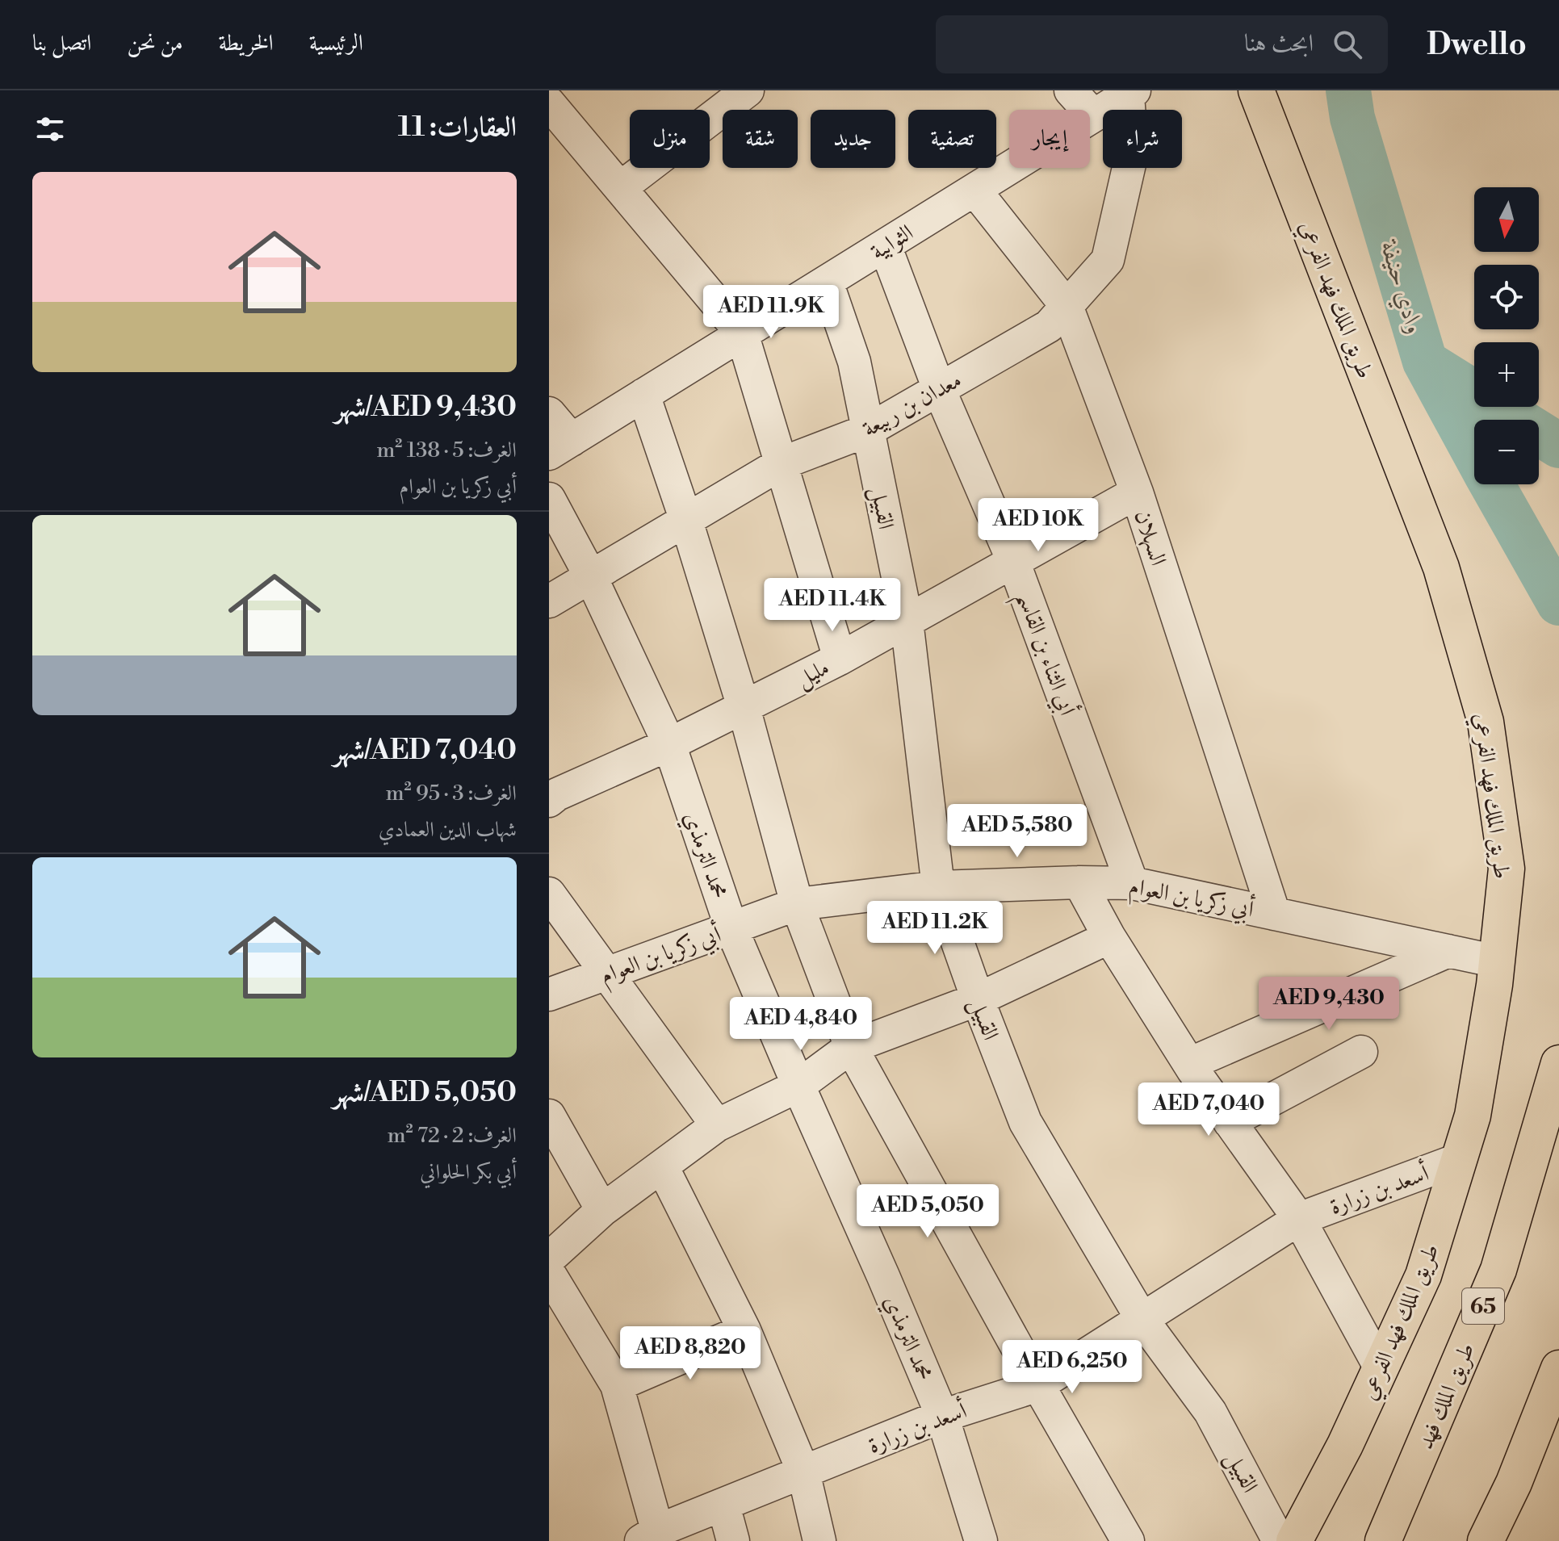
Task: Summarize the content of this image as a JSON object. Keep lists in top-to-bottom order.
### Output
{
  "streets": {
    "main road": ["طريق الملك فهد الفرعي", "65", "طريق الملك فهد"],
    "street": [
      "الثوابية",
      "معدان بن ربيعة",
      "القبيل",
      "السهلان",
      "أبي الثناء بن القاسم",
      "مليل",
      "محمد الترمذي",
      "أبي زكريا بن العوام",
      "أسعد بن زرارة"
    ]
  },
  "crossings": [
    ["الثوابية", "معدان بن ربيعة"],
    ["الثوابية", "القبيل"],
    ["الثوابية", "السهلان"],
    ["الثوابية", "أبي الثناء بن القاسم"],
    ["طريق الملك فهد الفرعي", "أبي زكريا بن العوام"],
    ["طريق الملك فهد الفرعي", "أسعد بن زرارة"],
    ["معدان بن ربيعة", "القبيل"],
    ["معدان بن ربيعة", "السهلان"],
    ["معدان بن ربيعة", "أبي الثناء بن القاسم"],
    ["معدان بن ربيعة", "محمد الترمذي"],
    ["القبيل", "مليل"],
    ["القبيل", "أبي زكريا بن العوام"],
    ["القبيل", "أسعد بن زرارة"],
    ["السهلان", "مليل"],
    ["السهلان", "أبي زكريا بن العوام"],
    ["أبي الثناء بن القاسم", "مليل"],
    ["أبي الثناء بن القاسم", "أبي زكريا بن العوام"],
    ["مليل", "محمد الترمذي"],
    ["محمد الترمذي", "أبي زكريا بن العوام"],
    ["محمد الترمذي", "أسعد بن زرارة"]
  ],
  "water": ["وادي حنيفة"],
  "north": "bottom",
  "page": {
    "header": "Dwello",
    "search": "ابحث هنا",
    "nav": [
      "الرئيسية",
      "الخريطة",
      "من نحن",
      "اتصل بنا"
    ],
    "heading": "العقارات: 11",
    "chip": [
      "شراء",
      "إيجار",
      "تصفية",
      "جديد",
      "شقة",
      "منزل"
    ],
    "list": [
      {
        "name": "AED 9,430/شهر",
        "note": "الغرف: 5 · 138 m² · أبي زكريا بن العوام"
      },
      {
        "name": "AED 7,040/شهر",
        "note": "الغرف: 3 · 95 m² · شهاب الدين العمادي"
      },
      {
        "name": "AED 5,050/شهر",
        "note": "الغرف: 2 · 72 m² · أبي بكر الحلواني"
      }
    ],
    "map_buttons": ["+", "−"],
    "price": [
      "AED 11.9K",
      "AED 10K",
      "AED 11.4K",
      "AED 5,580",
      "AED 11.2K",
      "AED 9,430",
      "AED 4,840",
      "AED 7,040",
      "AED 5,050",
      "AED 8,820",
      "AED 6,250"
    ]
  }
}
